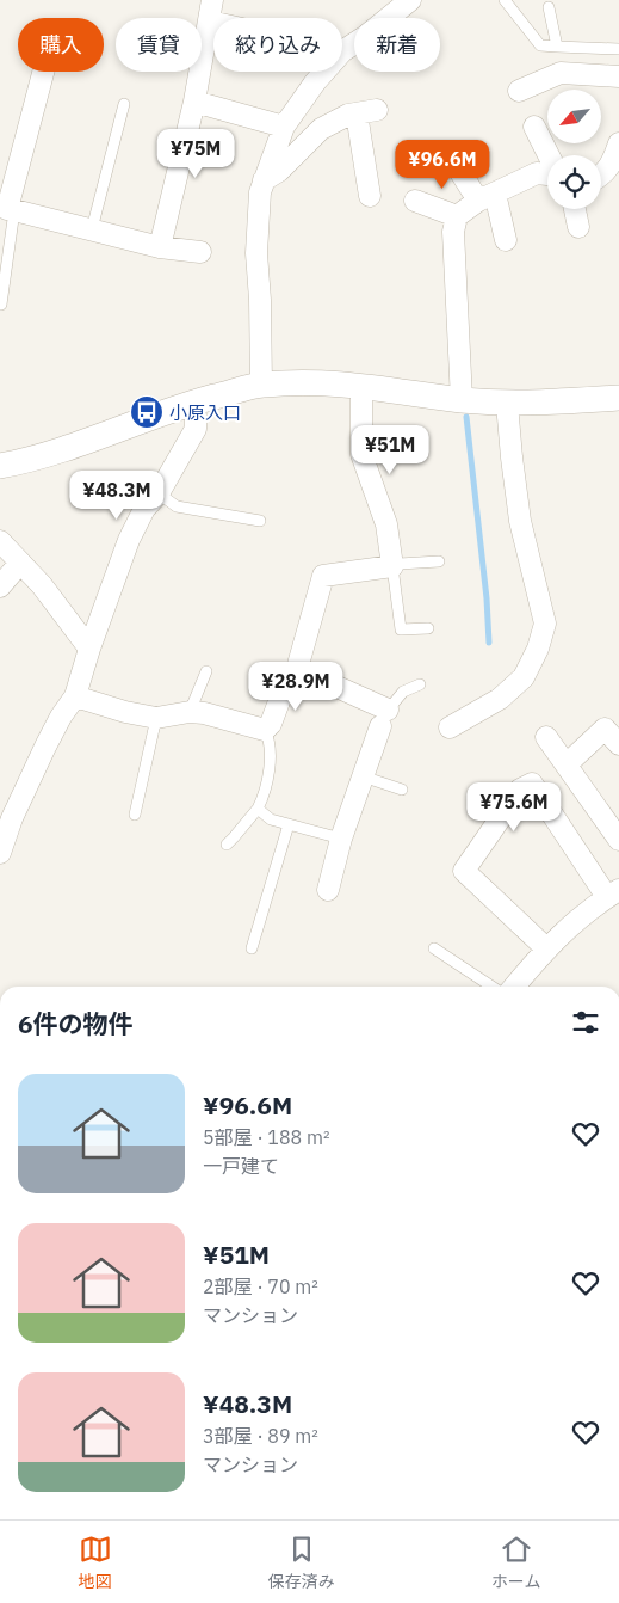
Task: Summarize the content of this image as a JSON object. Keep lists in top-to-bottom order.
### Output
{
  "places": {
    "bus stop": ["小原入口"]
  },
  "north": "bottom left",
  "page": {
    "chip": [
      "購入",
      "賃貸",
      "絞り込み",
      "新着"
    ],
    "price": [
      "¥75M",
      "¥96.6M",
      "¥51M",
      "¥48.3M",
      "¥28.9M",
      "¥75.6M"
    ],
    "heading": "6件の物件",
    "list": [
      {
        "name": "¥96.6M",
        "note": "5部屋 · 188 m² · 一戸建て"
      },
      {
        "name": "¥51M",
        "note": "2部屋 · 70 m² · マンション"
      },
      {
        "name": "¥48.3M",
        "note": "3部屋 · 89 m² · マンション"
      }
    ],
    "tabs": ["地図", "保存済み", "ホーム"]
  }
}
